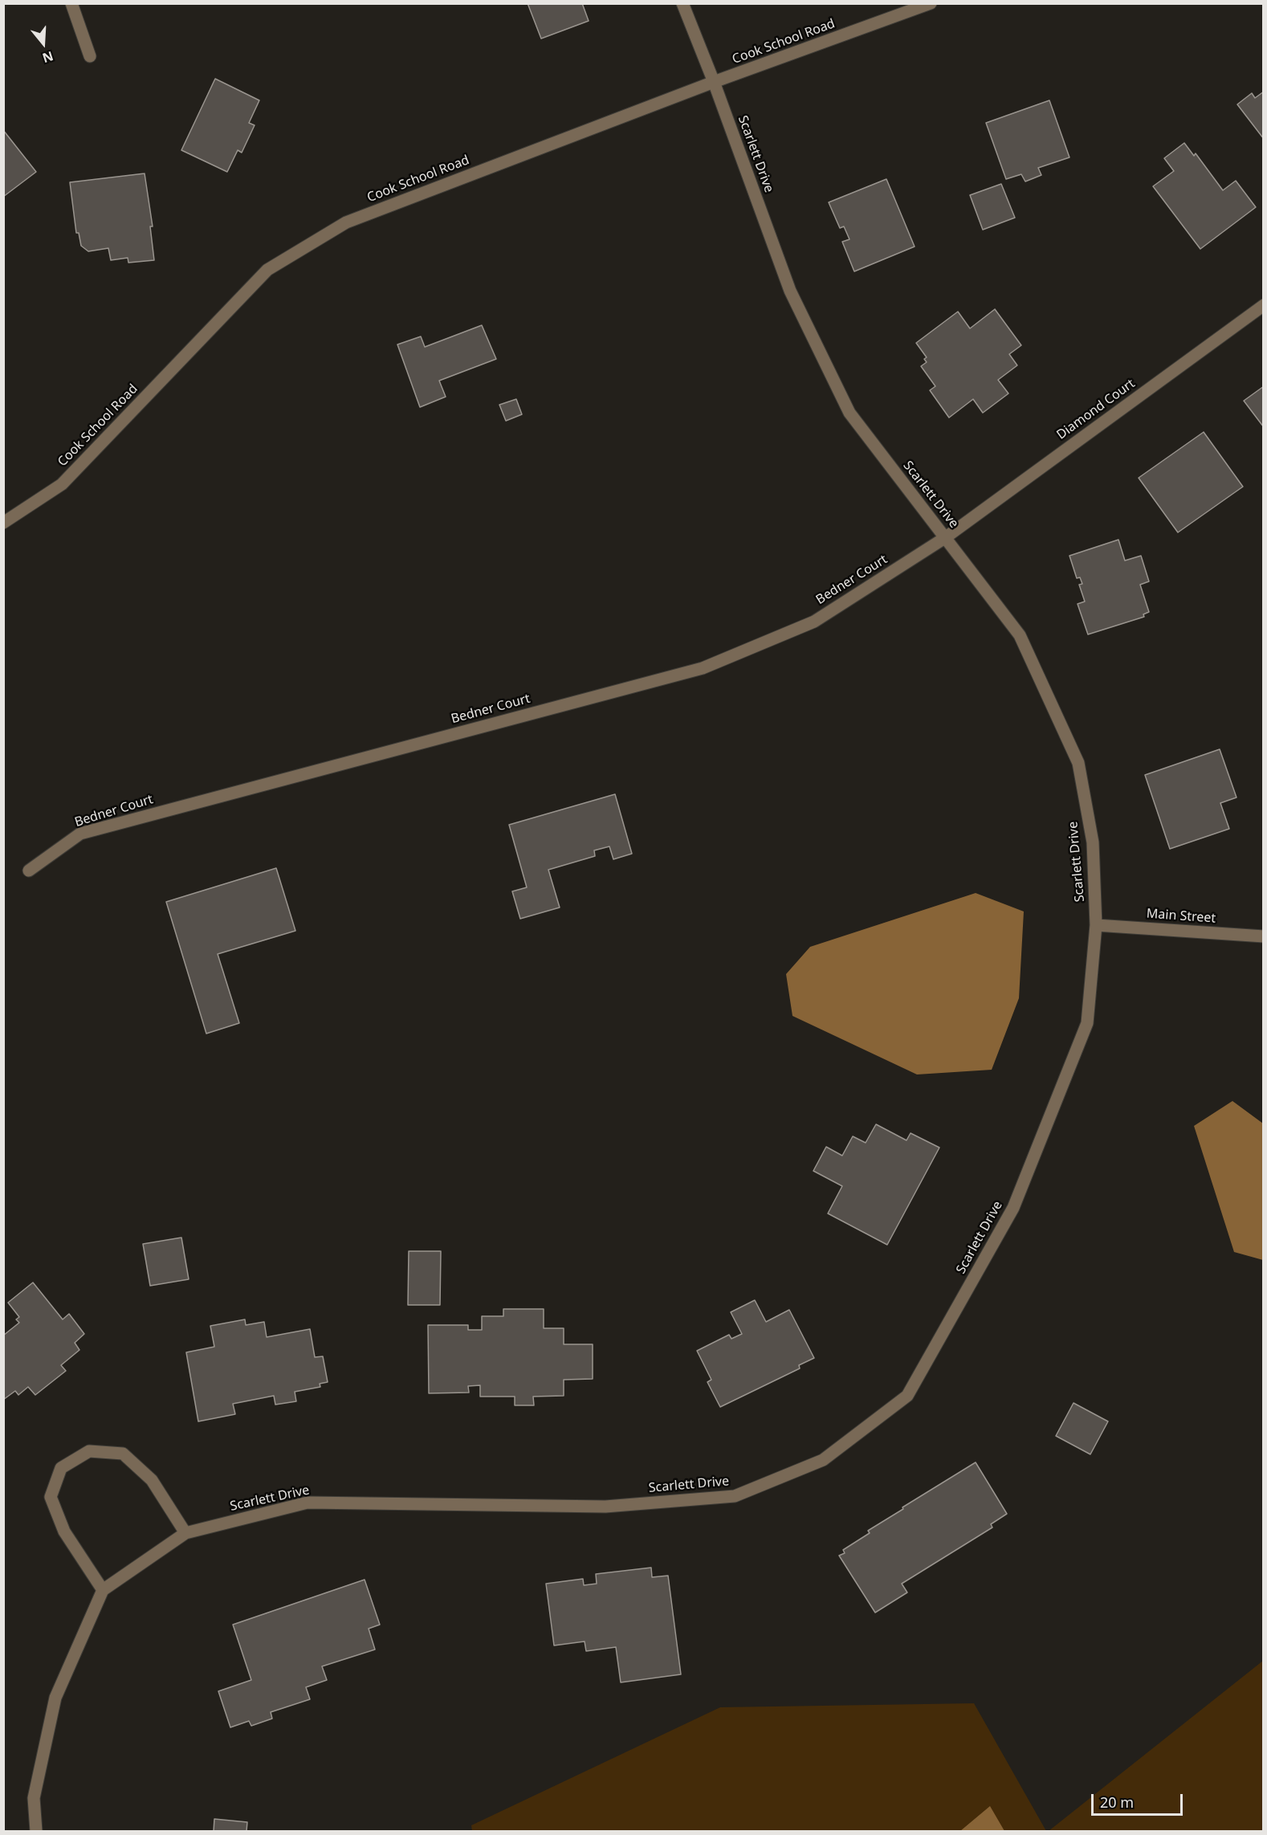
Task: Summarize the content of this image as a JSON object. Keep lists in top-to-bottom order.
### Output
{
  "streets": {
    "street": [
      "Cook School Road",
      "Scarlett Drive",
      "Diamond Court",
      "Bedner Court",
      "Main Street"
    ]
  },
  "crossings": [
    ["Cook School Road", "Scarlett Drive"],
    ["Scarlett Drive", "Diamond Court"],
    ["Scarlett Drive", "Bedner Court"],
    ["Scarlett Drive", "Main Street"],
    ["Diamond Court", "Bedner Court"]
  ],
  "scale_bar": "20 m",
  "north": "bottom"
}
